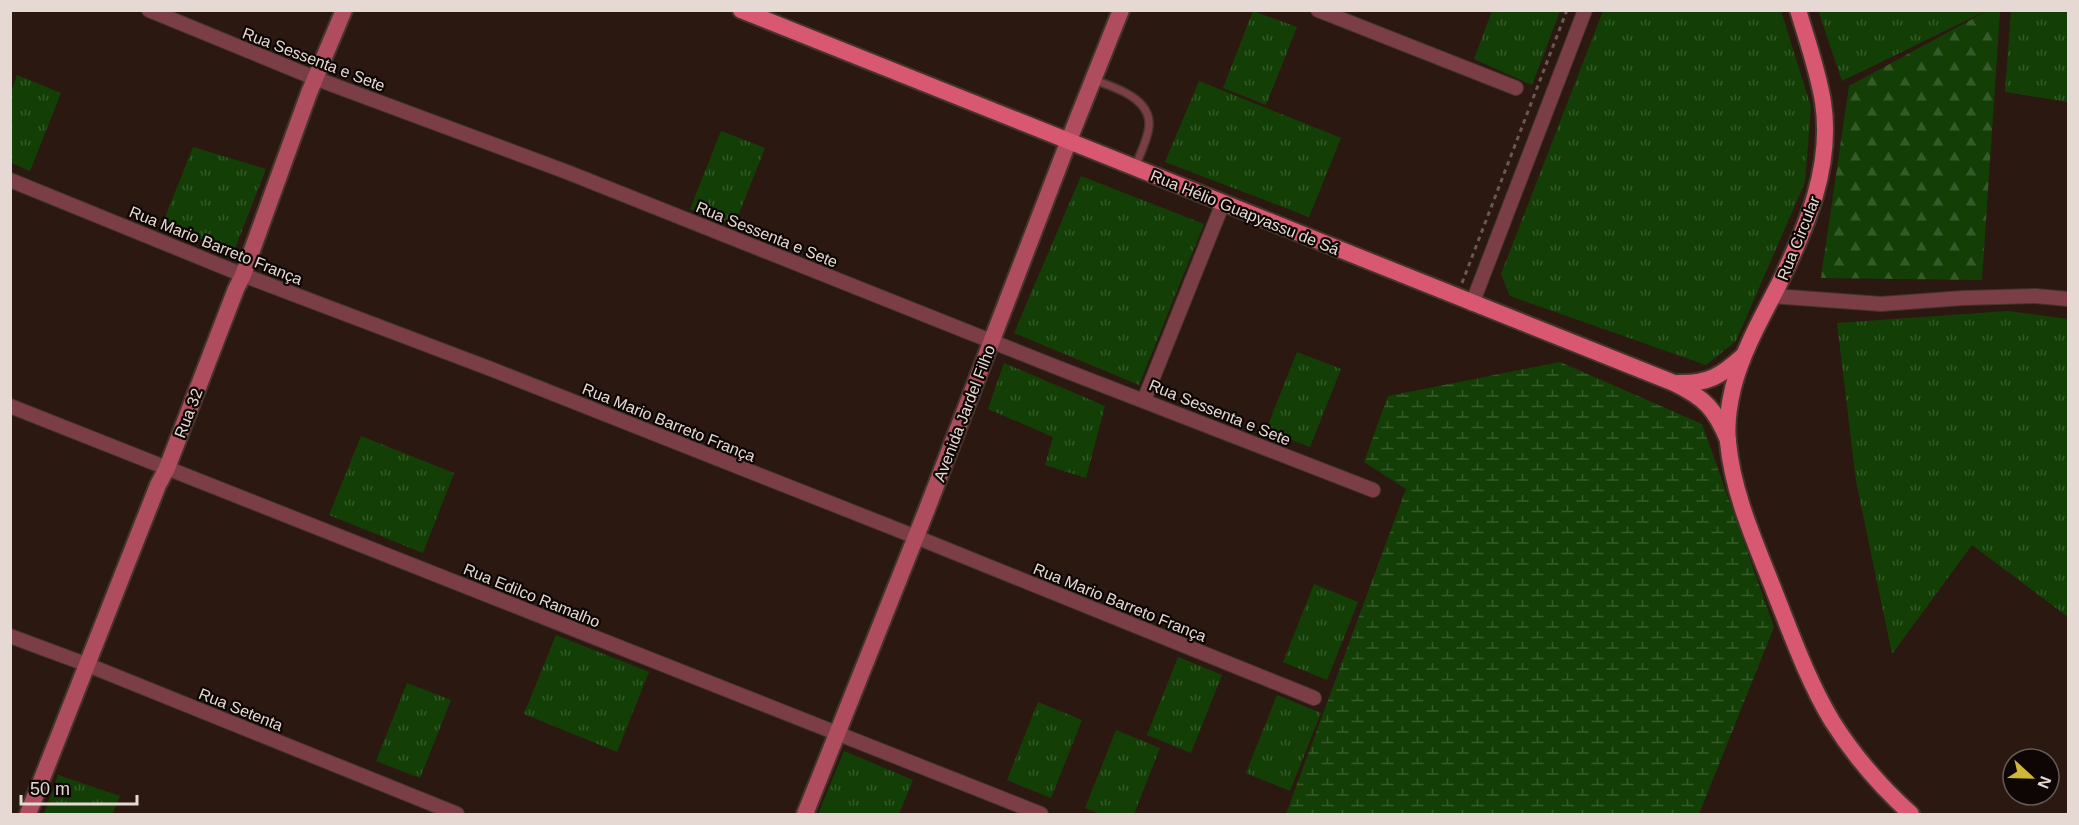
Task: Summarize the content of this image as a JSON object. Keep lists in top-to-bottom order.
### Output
{
  "streets": {
    "main road": [
      "Rua Hélio Guapyassu de Sá",
      "Rua Circular",
      "Rua 32",
      "Avenida Jardel Filho"
    ],
    "street": [
      "Rua Sessenta e Sete",
      "Rua Mario Barreto França",
      "Rua Edilco Ramalho",
      "Rua Setenta"
    ]
  },
  "crossings": [
    ["Rua Sessenta e Sete", "Rua 32"],
    ["Rua Sessenta e Sete", "Avenida Jardel Filho"],
    ["Rua Hélio Guapyassu de Sá", "Rua Circular"],
    ["Rua Hélio Guapyassu de Sá", "Avenida Jardel Filho"],
    ["Rua Mario Barreto França", "Rua 32"],
    ["Rua Mario Barreto França", "Avenida Jardel Filho"],
    ["Rua 32", "Rua Edilco Ramalho"],
    ["Rua 32", "Rua Setenta"],
    ["Avenida Jardel Filho", "Rua Edilco Ramalho"]
  ],
  "scale_bar": "50 m",
  "north": "right"
}
